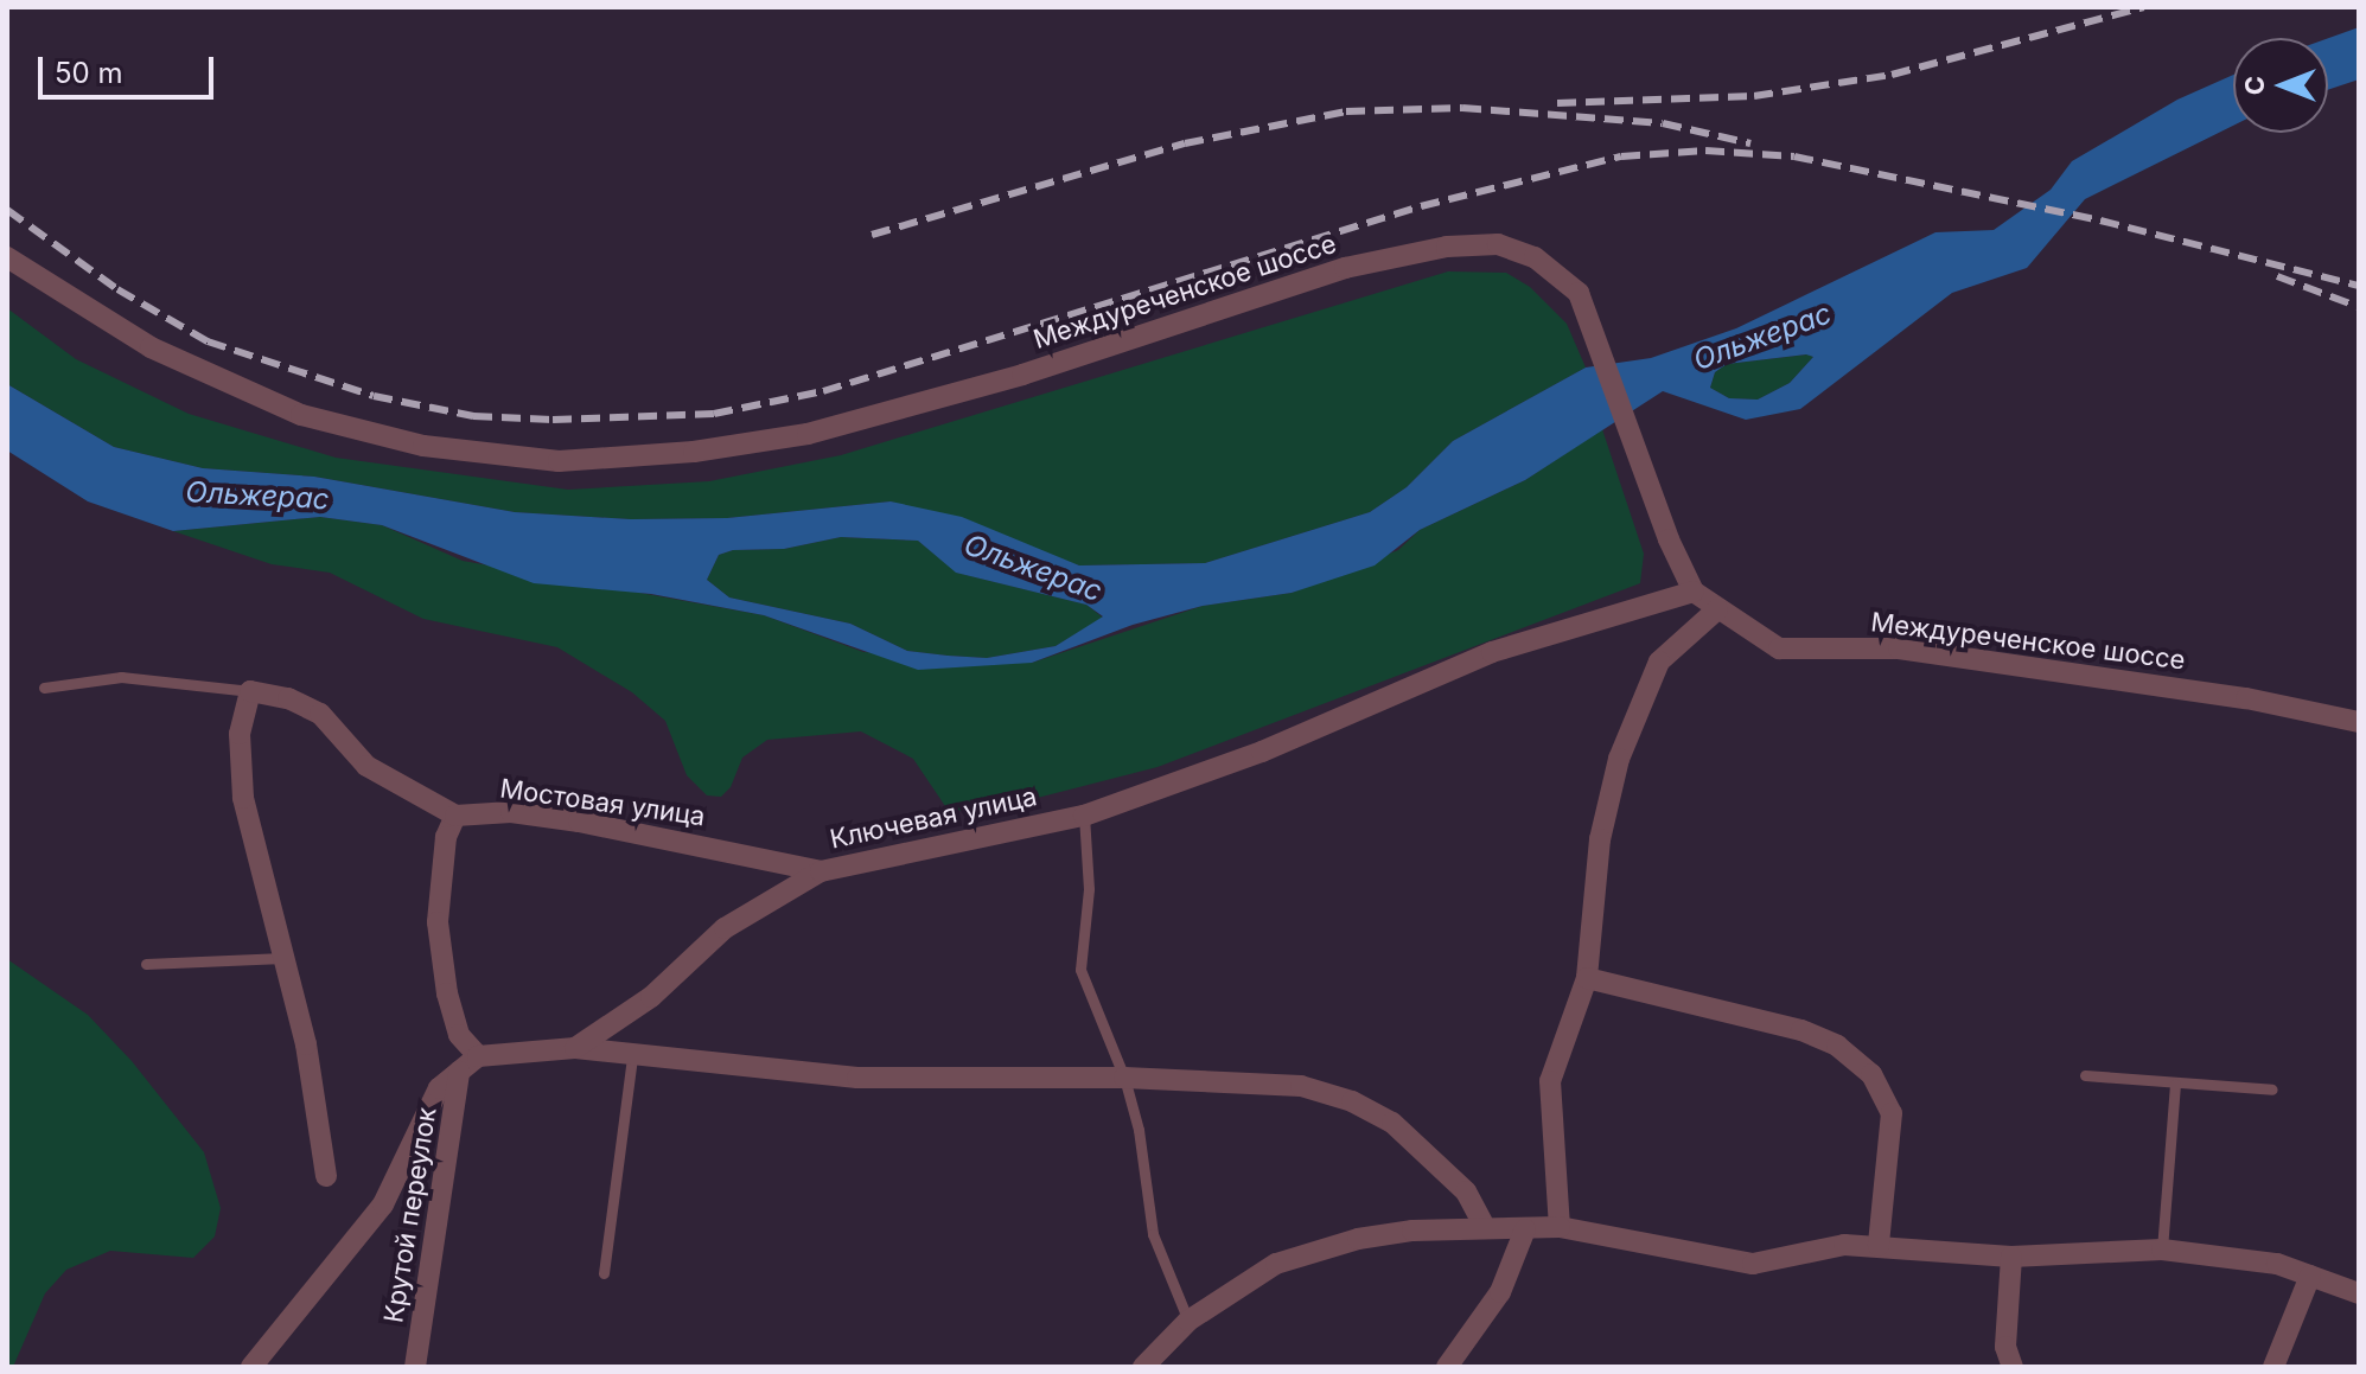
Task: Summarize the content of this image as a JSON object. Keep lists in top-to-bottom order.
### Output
{
  "streets": {
    "street": [
      "Междуреченское шоссе",
      "Мостовая улица",
      "Ключевая улица",
      "Крутой переулок"
    ]
  },
  "crossings": [
    ["Междуреченское шоссе", "Ключевая улица"],
    ["Мостовая улица", "Ключевая улица"]
  ],
  "water": ["Ольжерас"],
  "scale_bar": "50 m",
  "north": "left"
}
